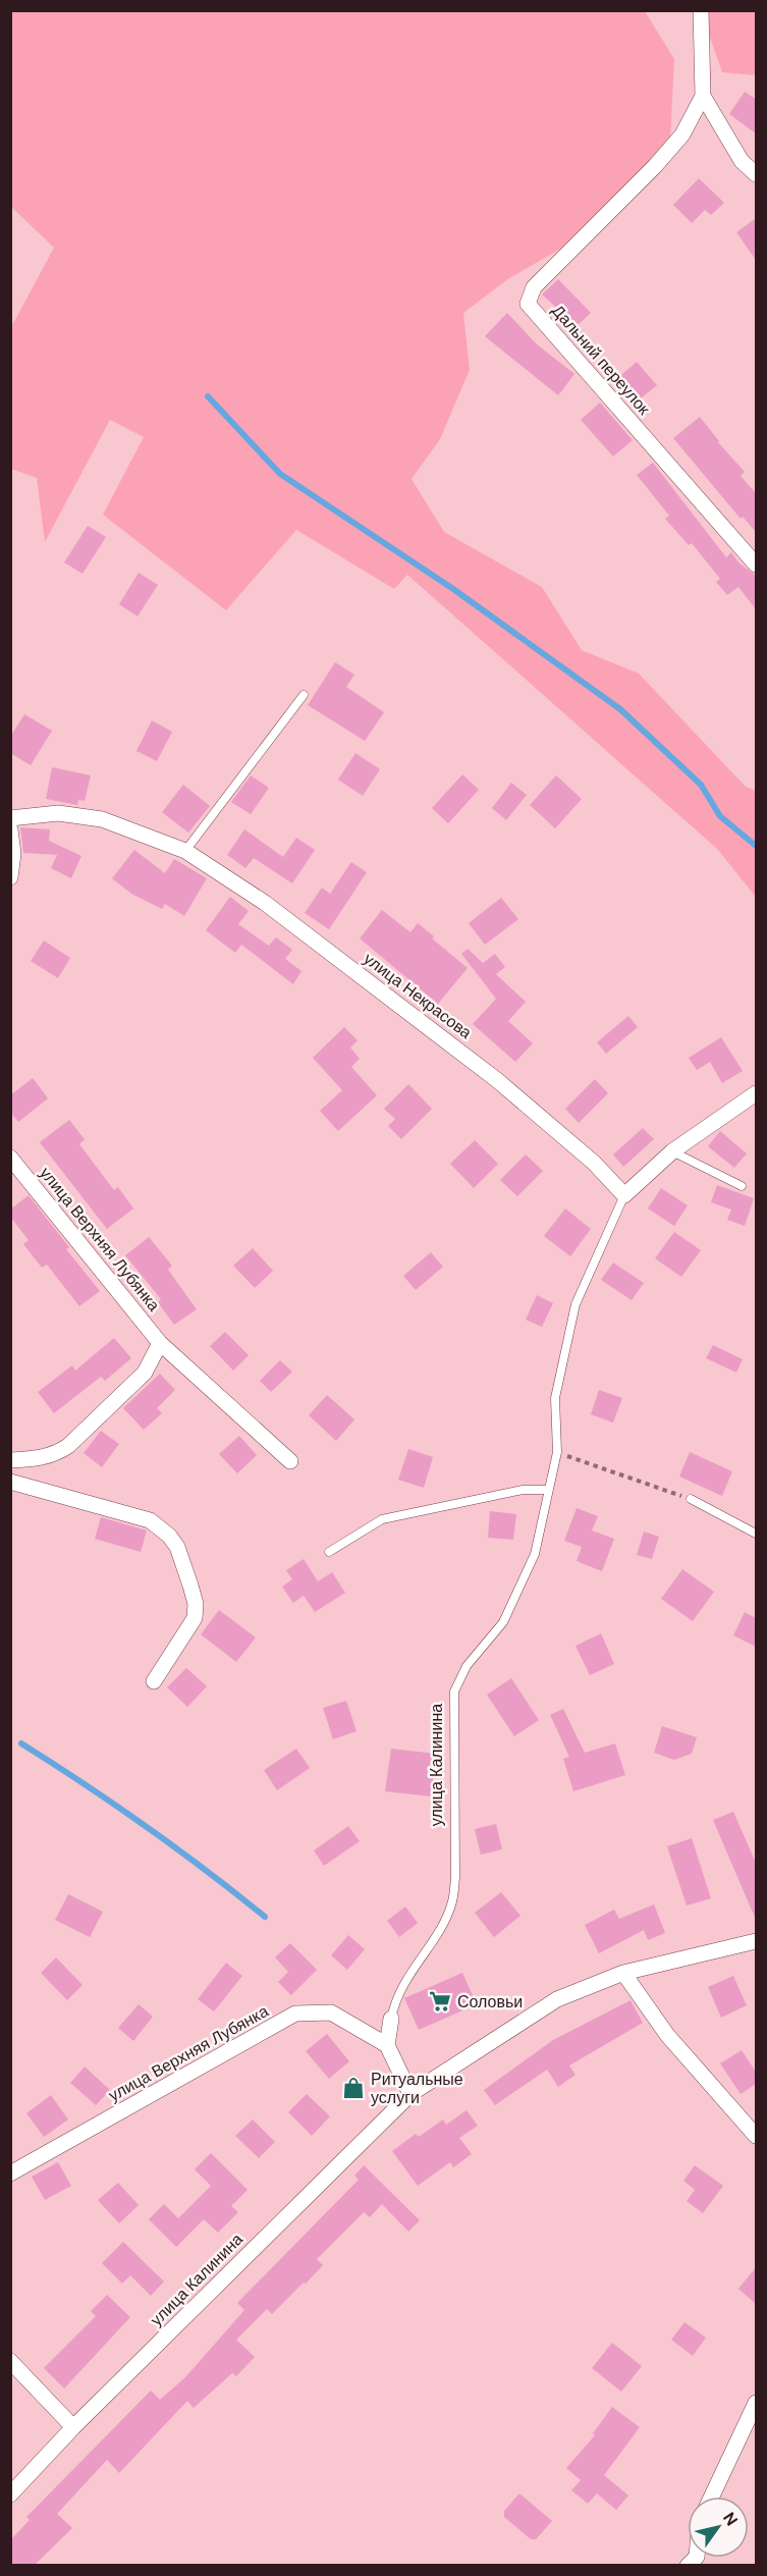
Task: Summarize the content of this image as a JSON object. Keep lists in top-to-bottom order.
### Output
{
  "streets": {
    "street": [
      "Дальний переулок",
      "улица Некрасова",
      "улица Верхняя Лубянка",
      "улица Калинина"
    ]
  },
  "crossings": [
    ["улица Некрасова", "улица Калинина"],
    ["улица Верхняя Лубянка", "улица Калинина"]
  ],
  "places": {
    "supermarket": ["Соловьи"],
    "shop": ["Ритуальные услуги"]
  },
  "north": "top right"
}
